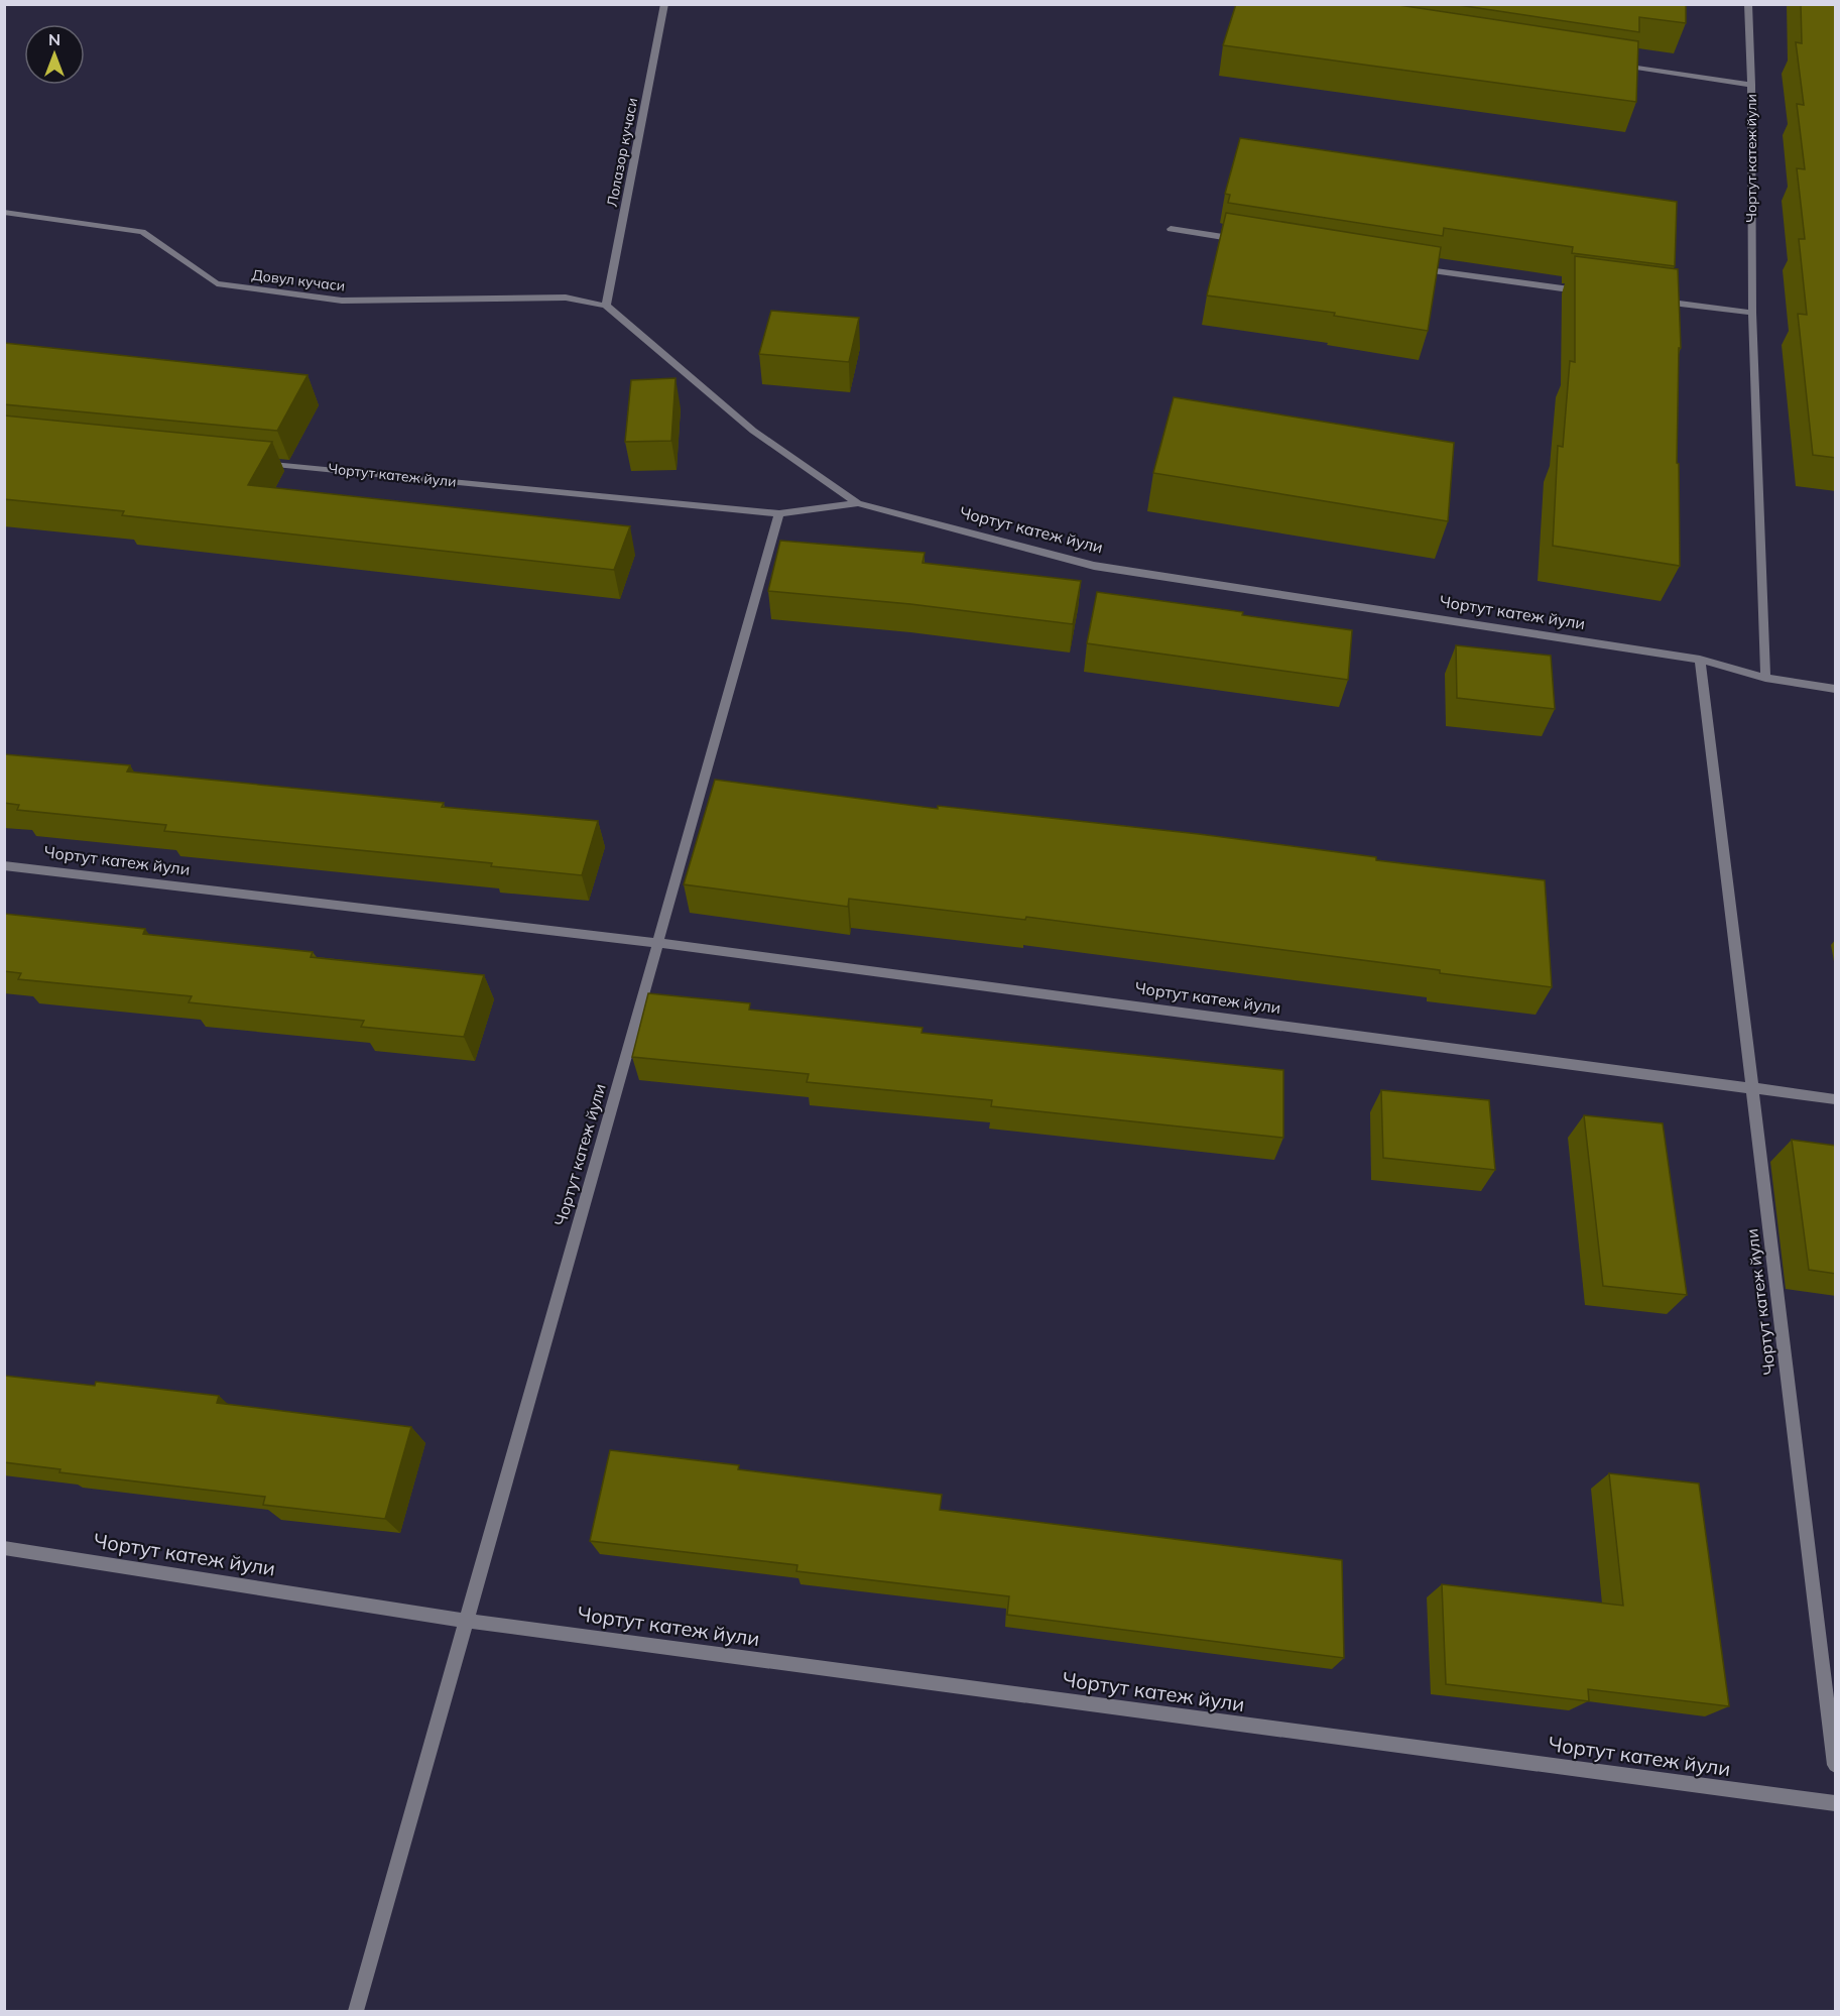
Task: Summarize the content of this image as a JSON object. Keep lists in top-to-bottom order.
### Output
{
  "streets": {
    "street": ["Лолазор кучаси", "Чортут катеж йули", "Довул кучаси"]
  },
  "crossings": [
    ["Лолазор кучаси", "Чортут катеж йули"],
    ["Лолазор кучаси", "Довул кучаси"],
    ["Чортут катеж йули", "Довул кучаси"]
  ],
  "north": "top"
}
